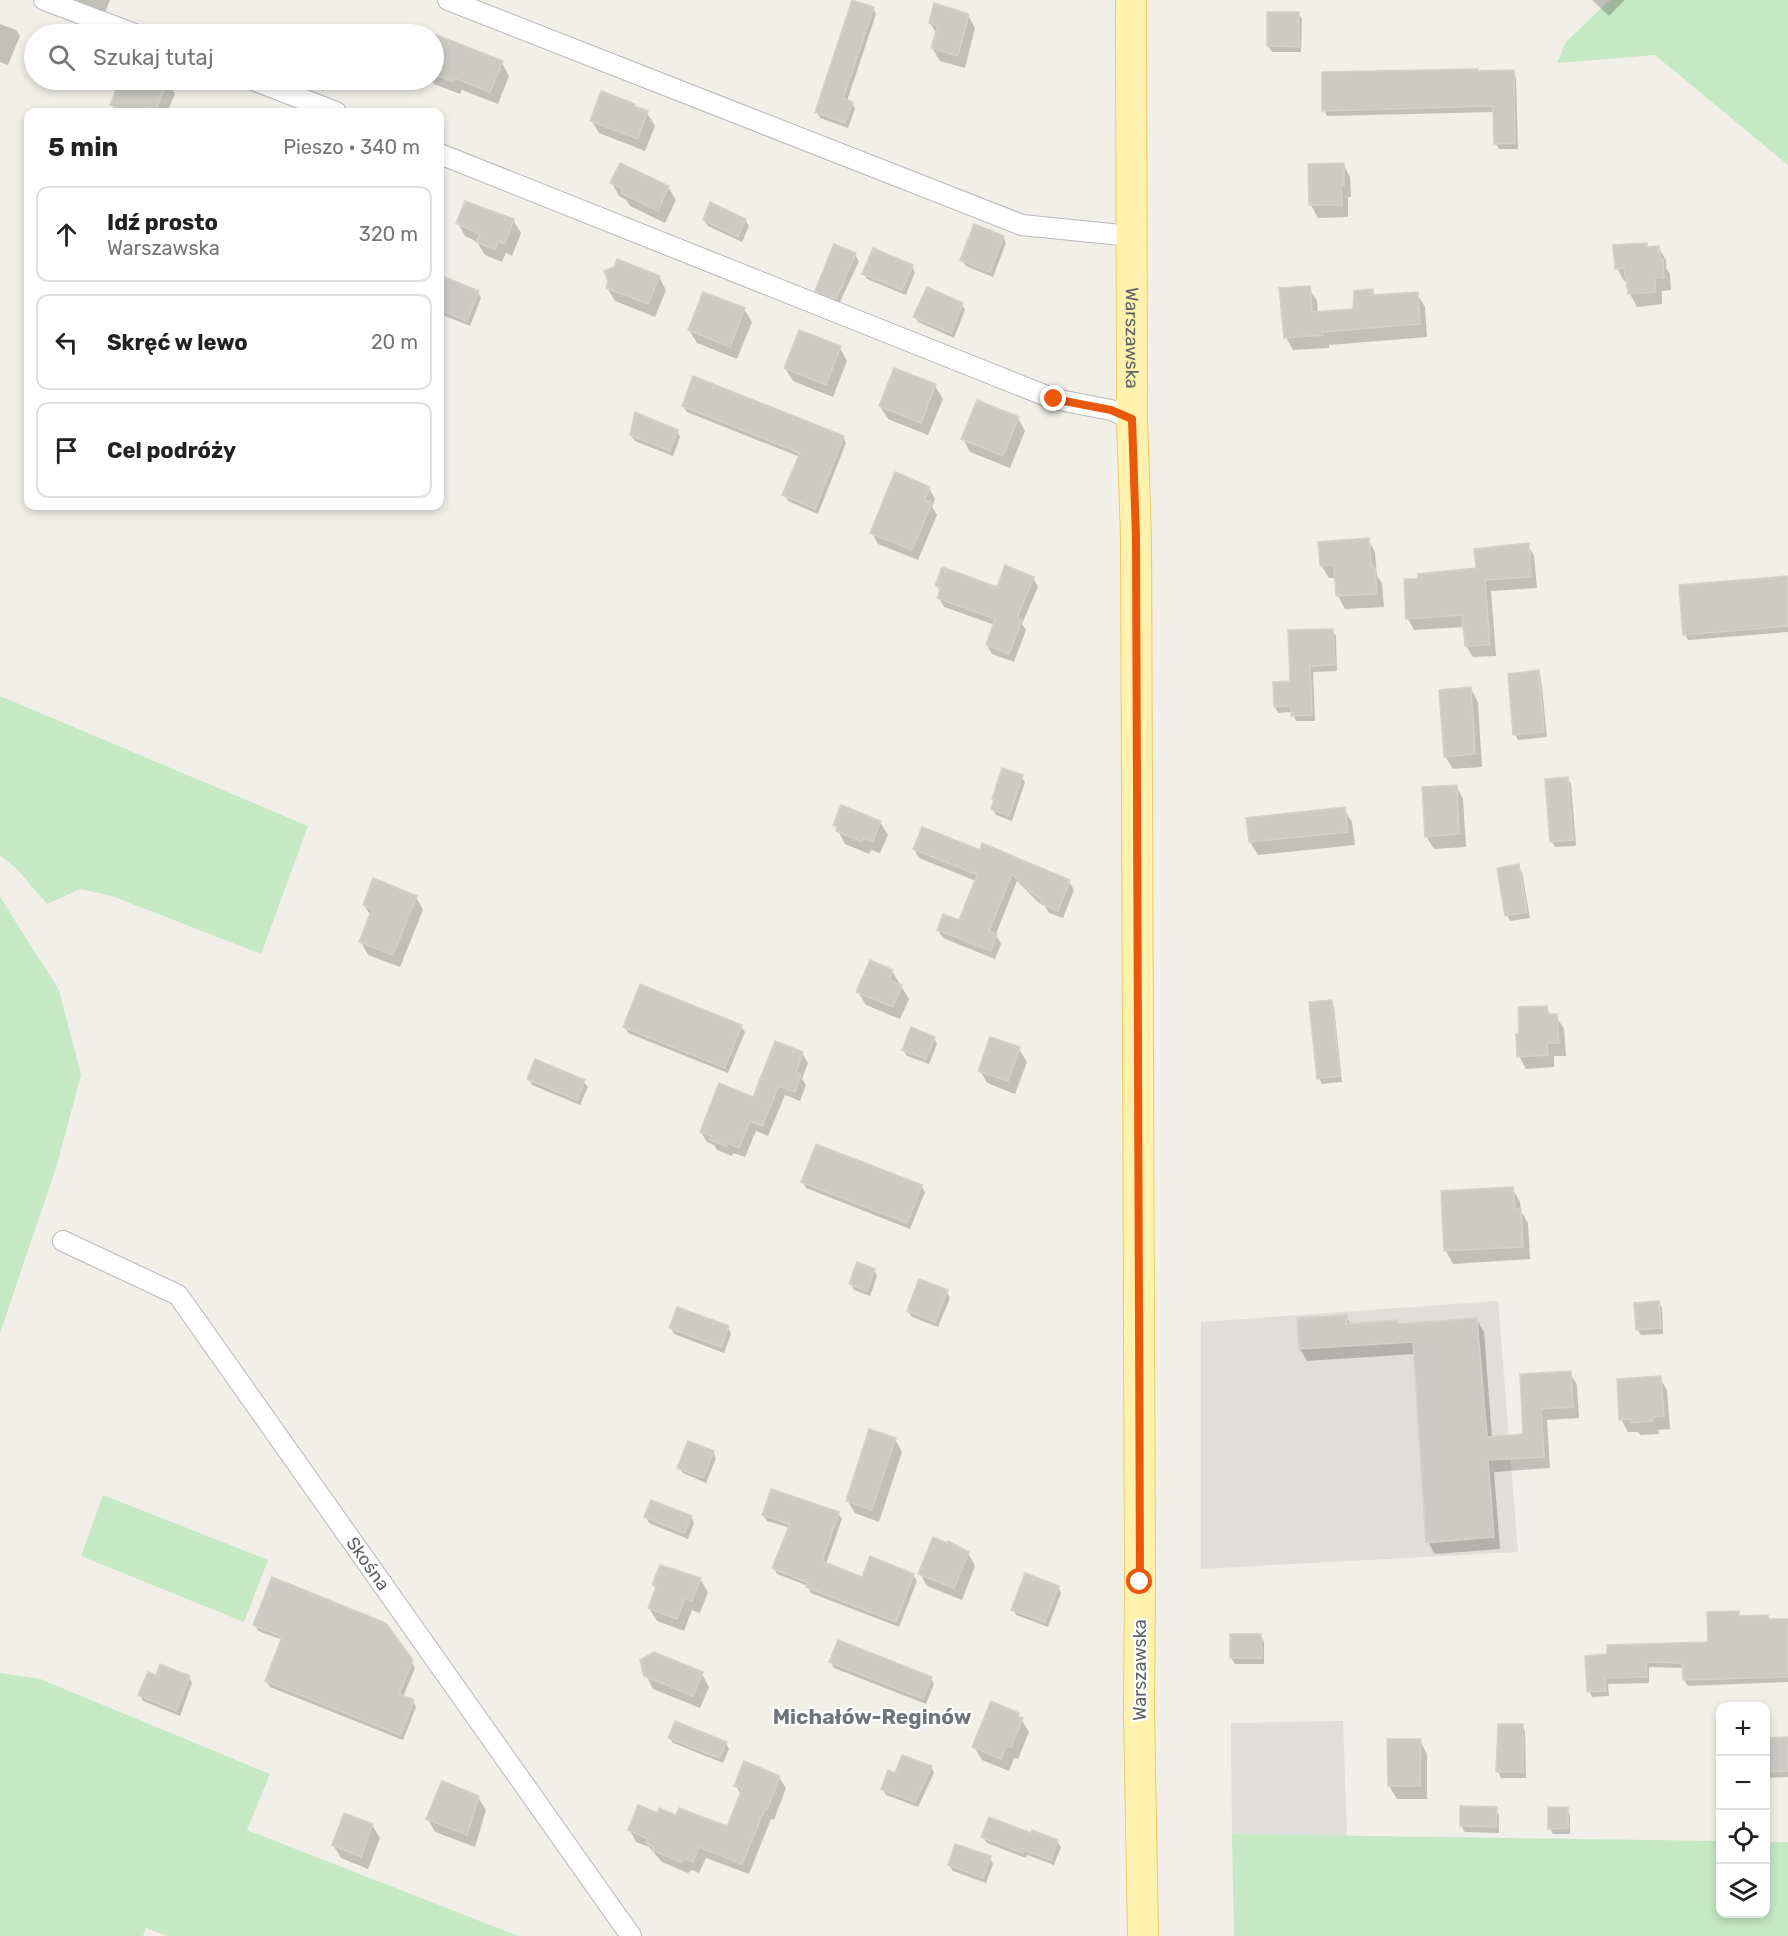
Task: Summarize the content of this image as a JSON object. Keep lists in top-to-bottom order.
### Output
{
  "streets": {
    "main road": ["Warszawska"],
    "street": ["Skośna"]
  },
  "districts": ["Michałów-Reginów"],
  "page": {
    "search": "Szukaj tutaj",
    "heading": ["5 min", "Pieszo · 340 m"],
    "list": [
      ["Idź prosto", "Warszawska", "320 m"],
      ["Skręć w lewo", "20 m"],
      "Cel podróży"
    ],
    "map_buttons": ["+", "−"]
  }
}
